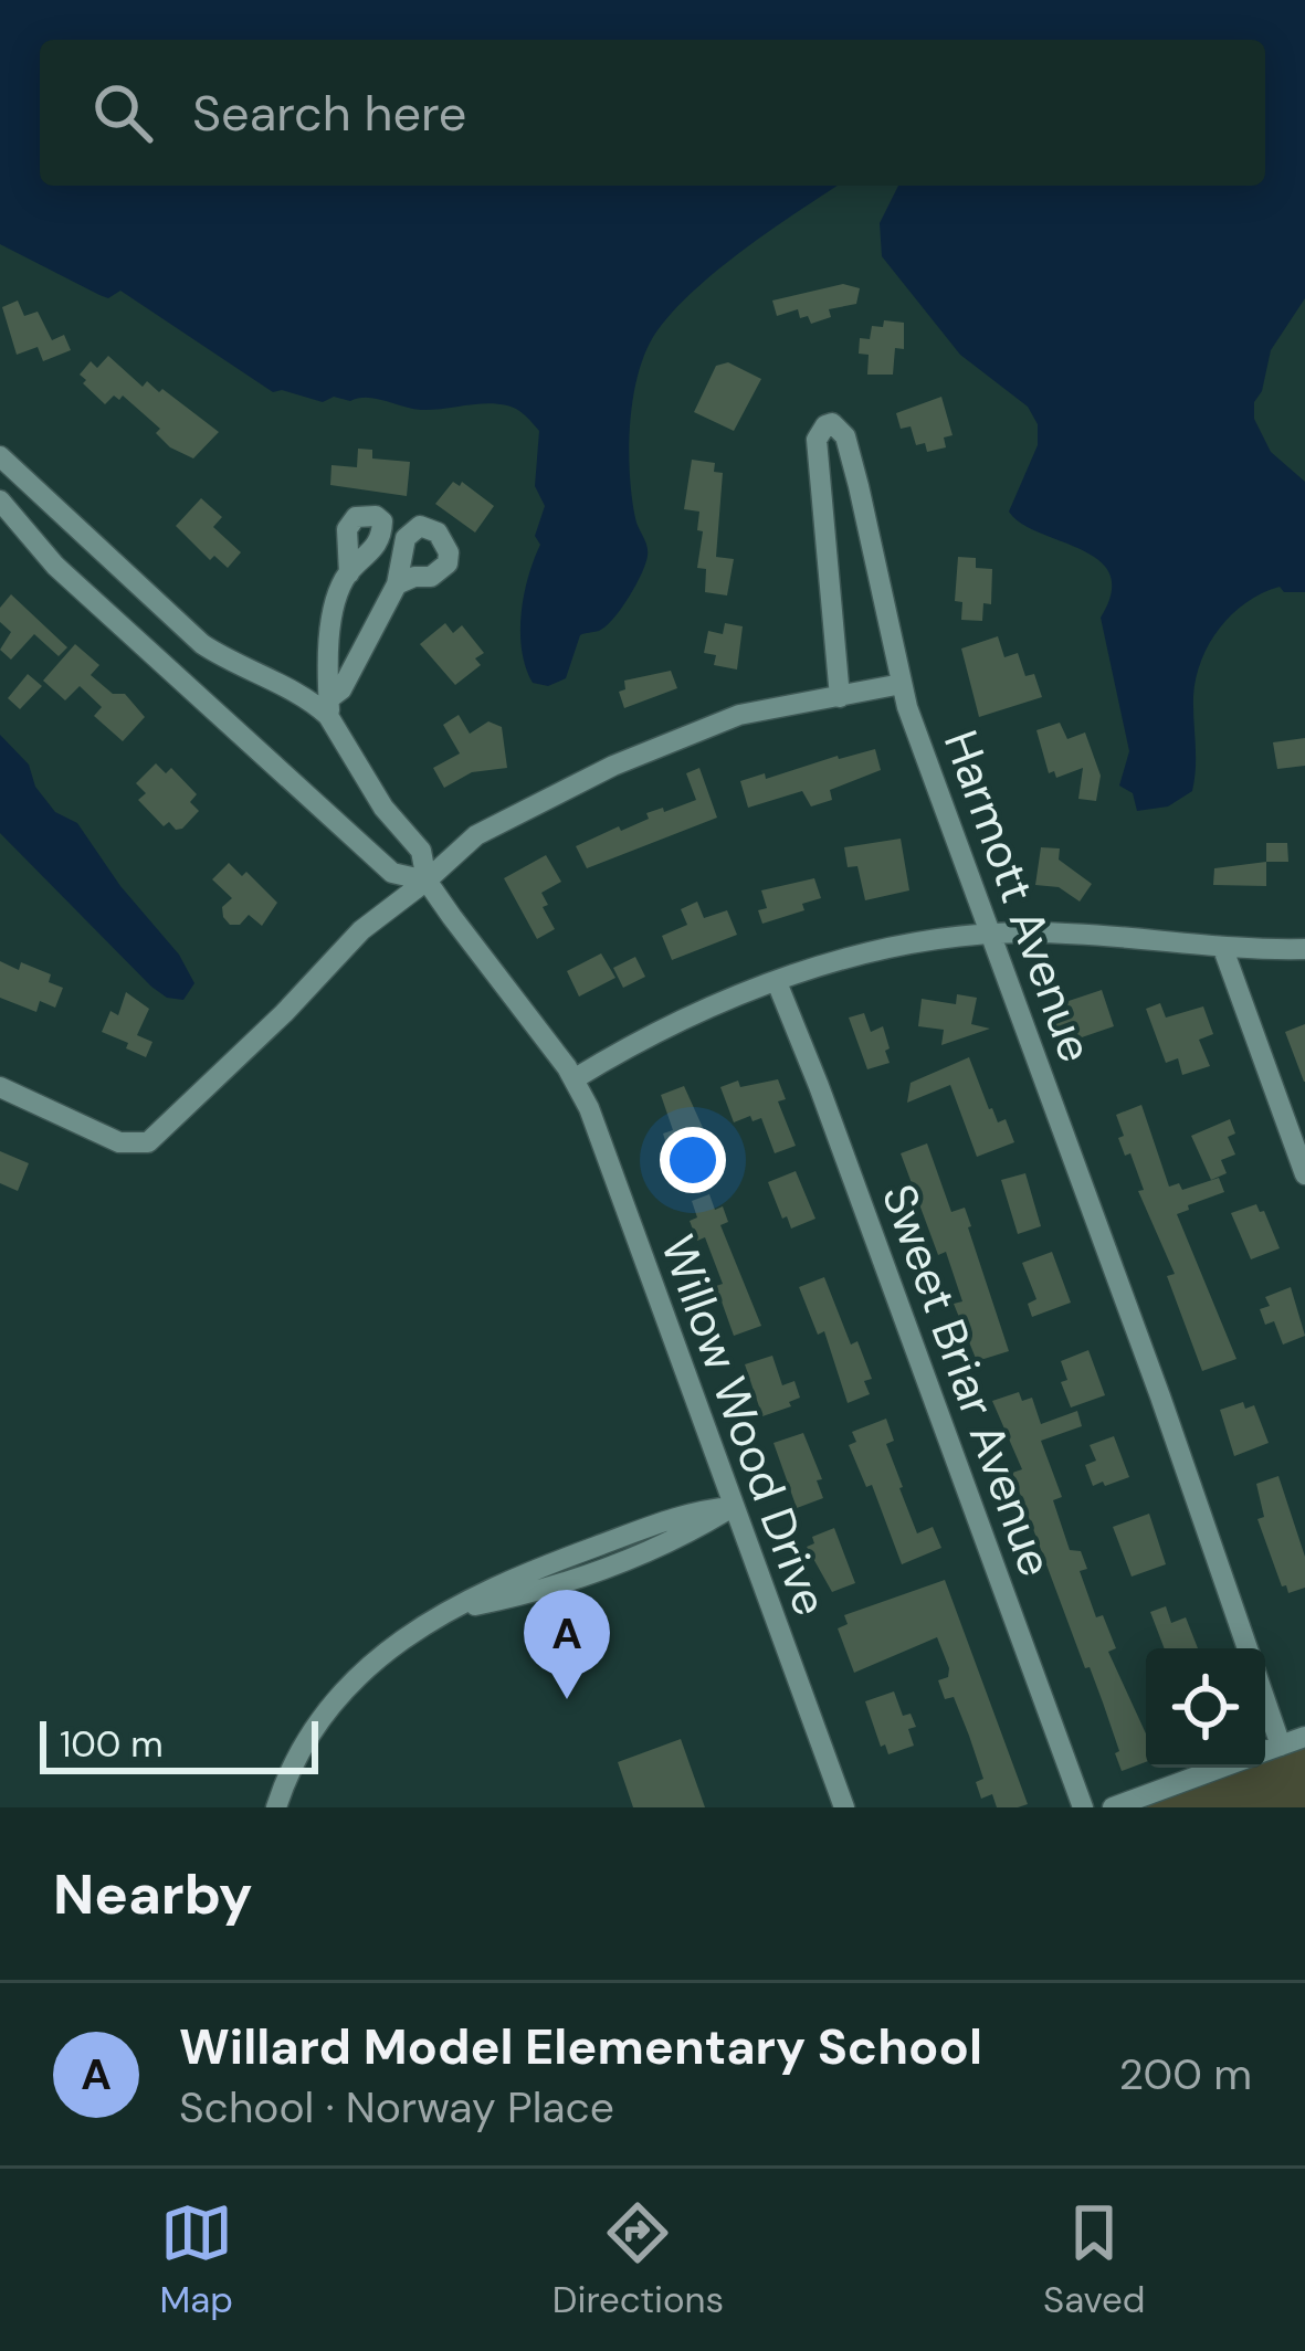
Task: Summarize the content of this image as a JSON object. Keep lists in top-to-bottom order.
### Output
{
  "streets": {
    "street": ["Harmott Avenue", "Sweet Briar Avenue", "Willow Wood Drive"]
  },
  "scale_bar": "100 m",
  "page": {
    "search": "Search here",
    "pins": "A",
    "scale": "100 m",
    "heading": "Nearby",
    "list": [
      {
        "mark": "A",
        "name": "Willard Model Elementary School",
        "note": "School · Norway Place",
        "value": "200 m"
      }
    ],
    "nav": ["Map", "Directions", "Saved"]
  }
}
